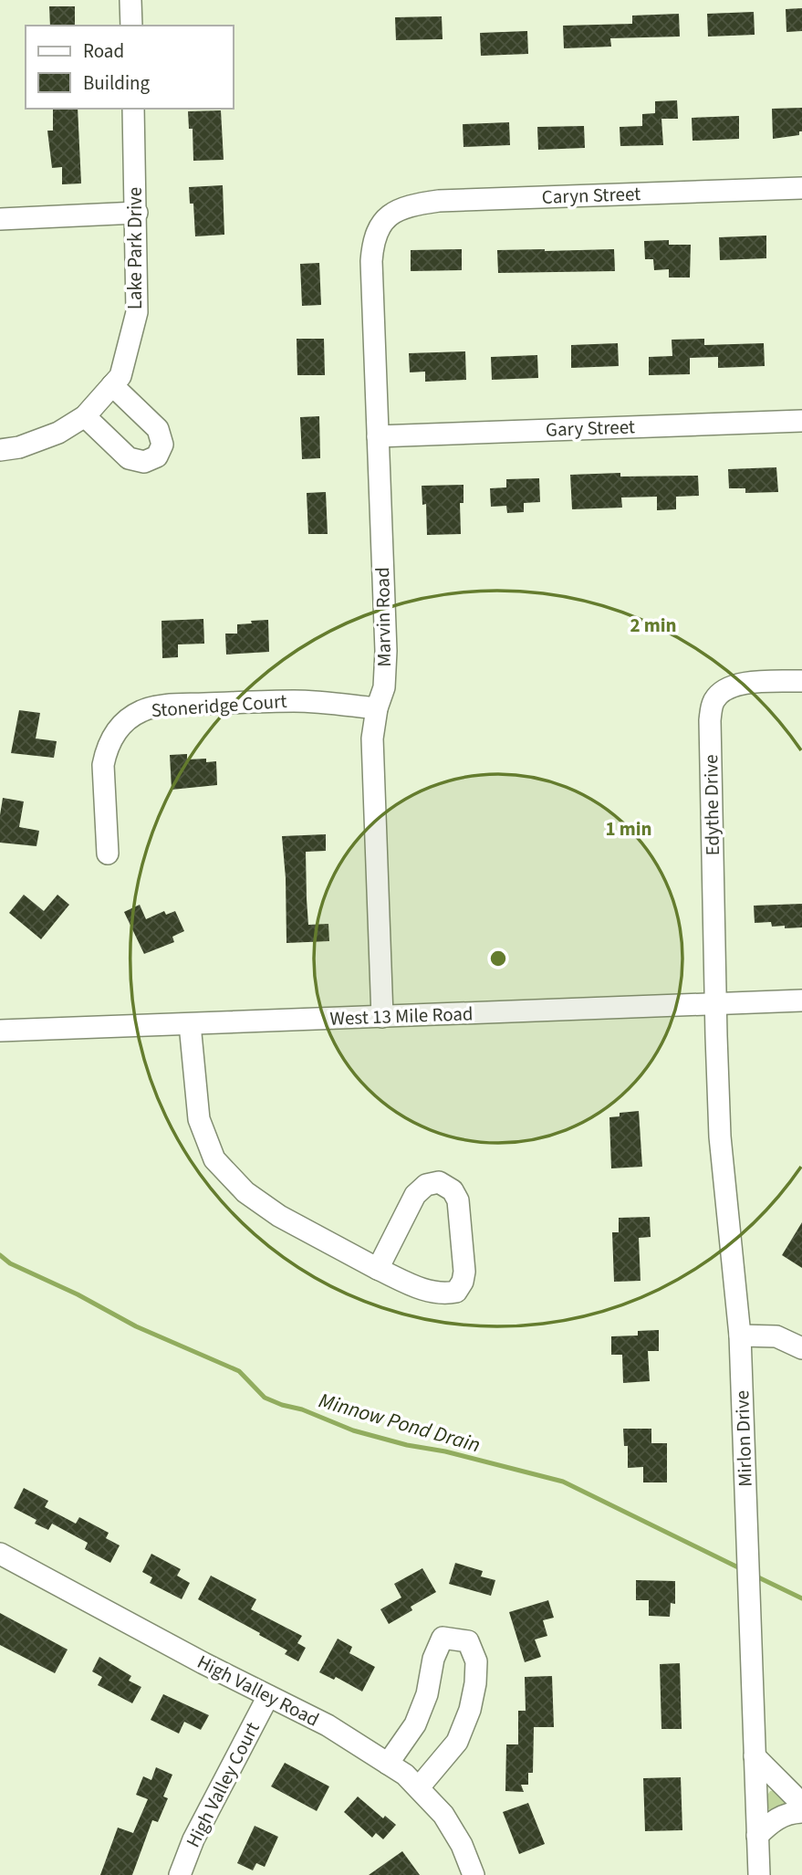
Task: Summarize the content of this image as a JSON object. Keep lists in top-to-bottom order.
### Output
{
  "streets": {
    "street": [
      "Caryn Street",
      "Lake Park Drive",
      "Gary Street",
      "Marvin Road",
      "Stoneridge Court",
      "Edythe Drive",
      "West 13 Mile Road",
      "Mirlon Drive",
      "High Valley Road",
      "High Valley Court"
    ]
  },
  "crossings": [
    ["Caryn Street", "Marvin Road"],
    ["Gary Street", "Marvin Road"],
    ["Marvin Road", "Stoneridge Court"],
    ["Marvin Road", "West 13 Mile Road"],
    ["Edythe Drive", "West 13 Mile Road"],
    ["Edythe Drive", "Mirlon Drive"],
    ["West 13 Mile Road", "Mirlon Drive"],
    ["High Valley Road", "High Valley Court"]
  ],
  "water": ["Minnow Pond Drain"],
  "legend": ["Road", "Building"],
  "rings": ["2 min", "1 min"]
}
